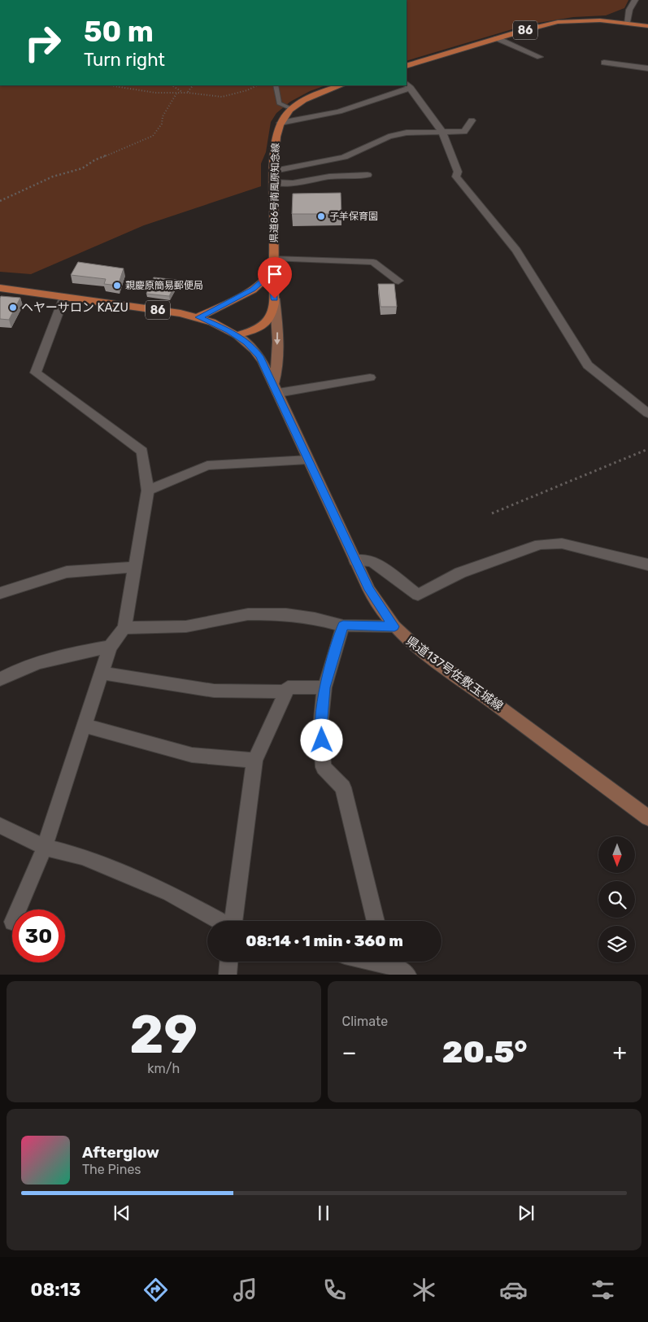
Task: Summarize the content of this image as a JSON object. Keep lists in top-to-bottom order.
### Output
{
  "streets": {
    "main road": ["86", "県道86号南風原知念線", "県道137号佐敷玉城線"]
  },
  "crossings": [
    ["86", "県道86号南風原知念線"],
    ["86", "県道137号佐敷玉城線"],
    ["県道86号南風原知念線", "県道137号佐敷玉城線"]
  ],
  "places": ["子羊保育園", "親慶原簡易郵便局", "ヘヤーサロン KAZU"],
  "north": "bottom",
  "page": {
    "turn": ["50 m", "Turn right"],
    "limit": "30",
    "trip": "08:14 · 1 min · 360 m",
    "tile": [
      ["29", "km/h"],
      "Climate"
    ],
    "heat": ["−", "20.5°", "+"],
    "song": ["Afterglow", "The Pines"],
    "tabs": "08:13"
  }
}
